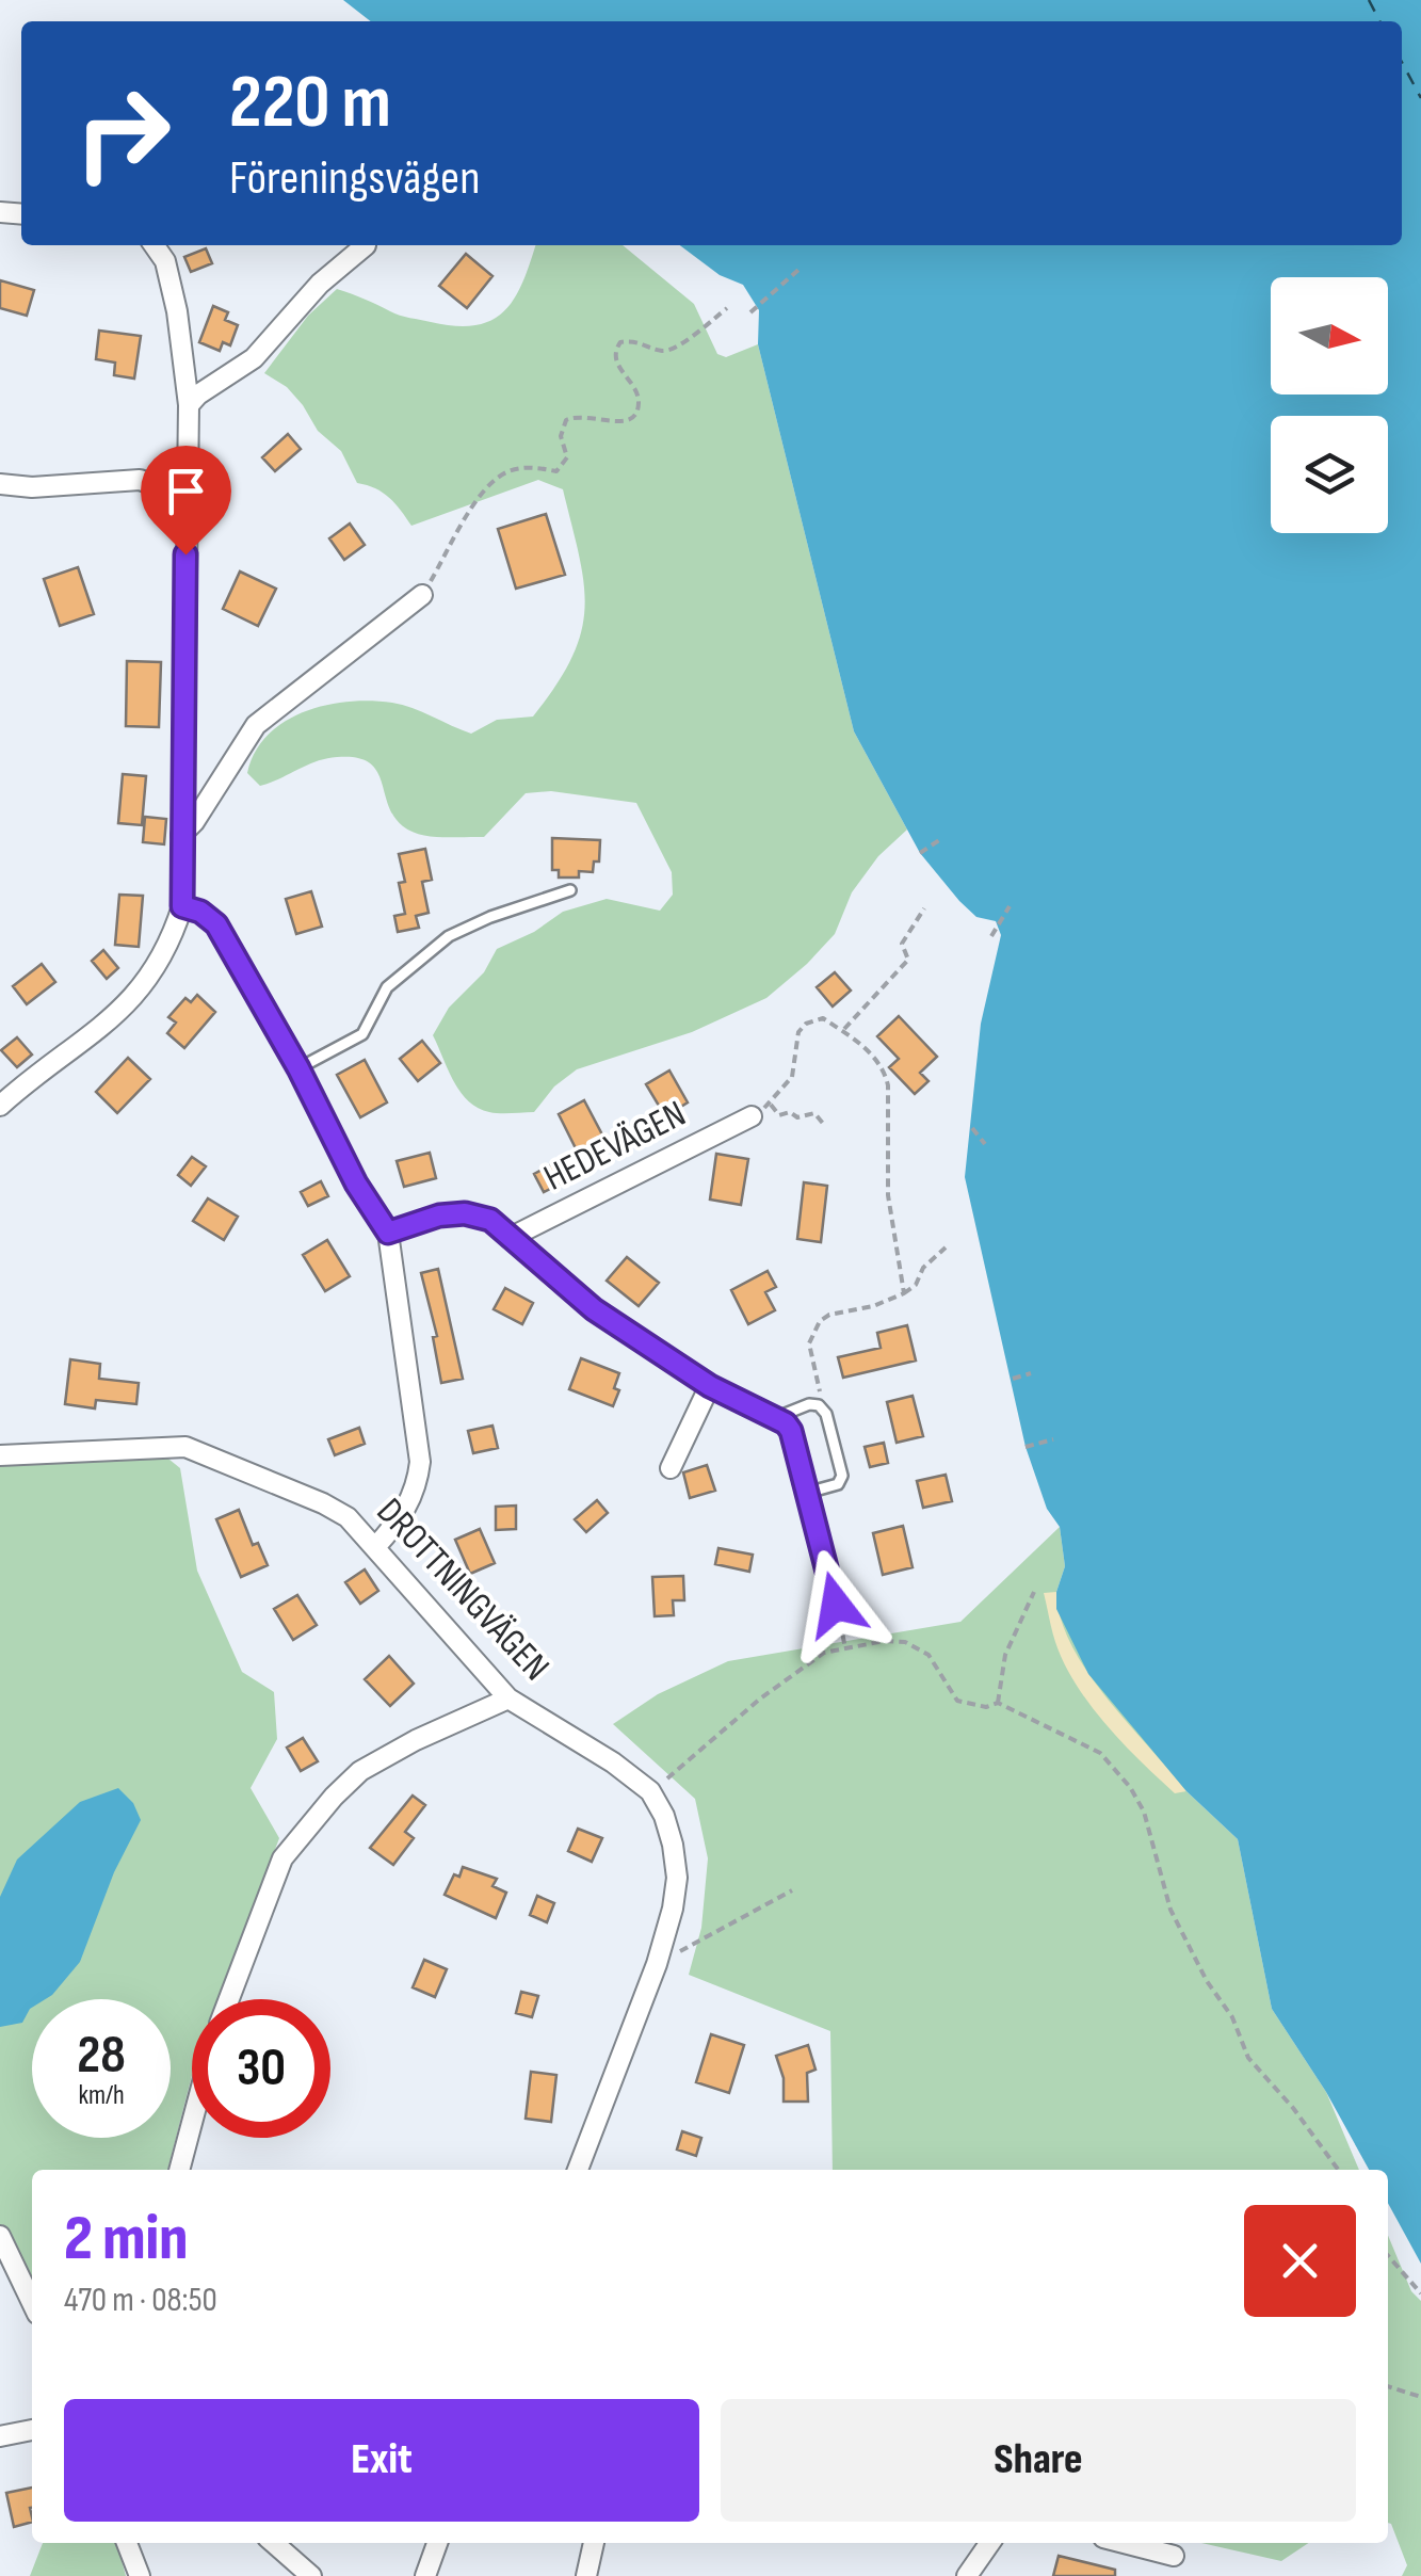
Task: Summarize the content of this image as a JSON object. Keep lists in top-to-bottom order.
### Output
{
  "streets": {
    "street": ["HEDEVÄGEN", "DROTTNINGVÄGEN"]
  },
  "north": "right",
  "page": {
    "turn": ["220 m", "Föreningsvägen"],
    "speed": "28 km/h",
    "limit": "30",
    "heading": ["2 min", "470 m · 08:50"],
    "buttons": ["Exit", "Share"]
  }
}
